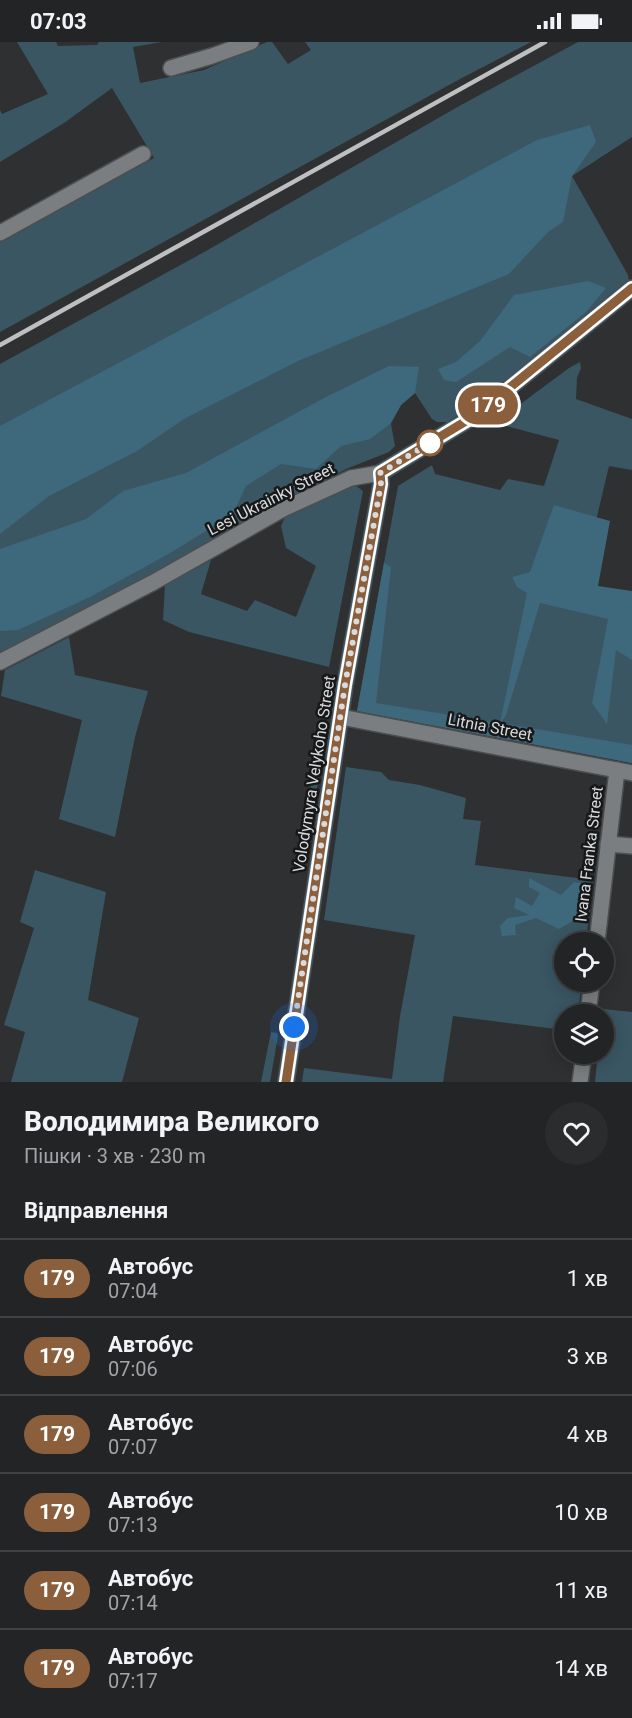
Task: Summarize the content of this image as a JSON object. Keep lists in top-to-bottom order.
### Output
{
  "streets": {
    "main road": ["Lesi Ukrainky Street", "Volodymyra Velykoho Street"],
    "street": ["Litnia Street", "Ivana Franka Street"]
  },
  "crossings": [
    ["Lesi Ukrainky Street", "Volodymyra Velykoho Street"],
    ["Litnia Street", "Volodymyra Velykoho Street"],
    ["Litnia Street", "Ivana Franka Street"]
  ],
  "lines": ["bus line 179"],
  "page": {
    "status": "07:03",
    "on_map": "179",
    "heading": [
      ["Володимира Великого", "Пішки · 3 хв · 230 m"],
      "Відправлення"
    ],
    "list": [
      {
        "mark": "179",
        "name": "Автобус",
        "note": "07:04",
        "value": "1 хв"
      },
      {
        "mark": "179",
        "name": "Автобус",
        "note": "07:06",
        "value": "3 хв"
      },
      {
        "mark": "179",
        "name": "Автобус",
        "note": "07:07",
        "value": "4 хв"
      },
      {
        "mark": "179",
        "name": "Автобус",
        "note": "07:13",
        "value": "10 хв"
      },
      {
        "mark": "179",
        "name": "Автобус",
        "note": "07:14",
        "value": "11 хв"
      },
      {
        "mark": "179",
        "name": "Автобус",
        "note": "07:17",
        "value": "14 хв"
      }
    ]
  }
}
